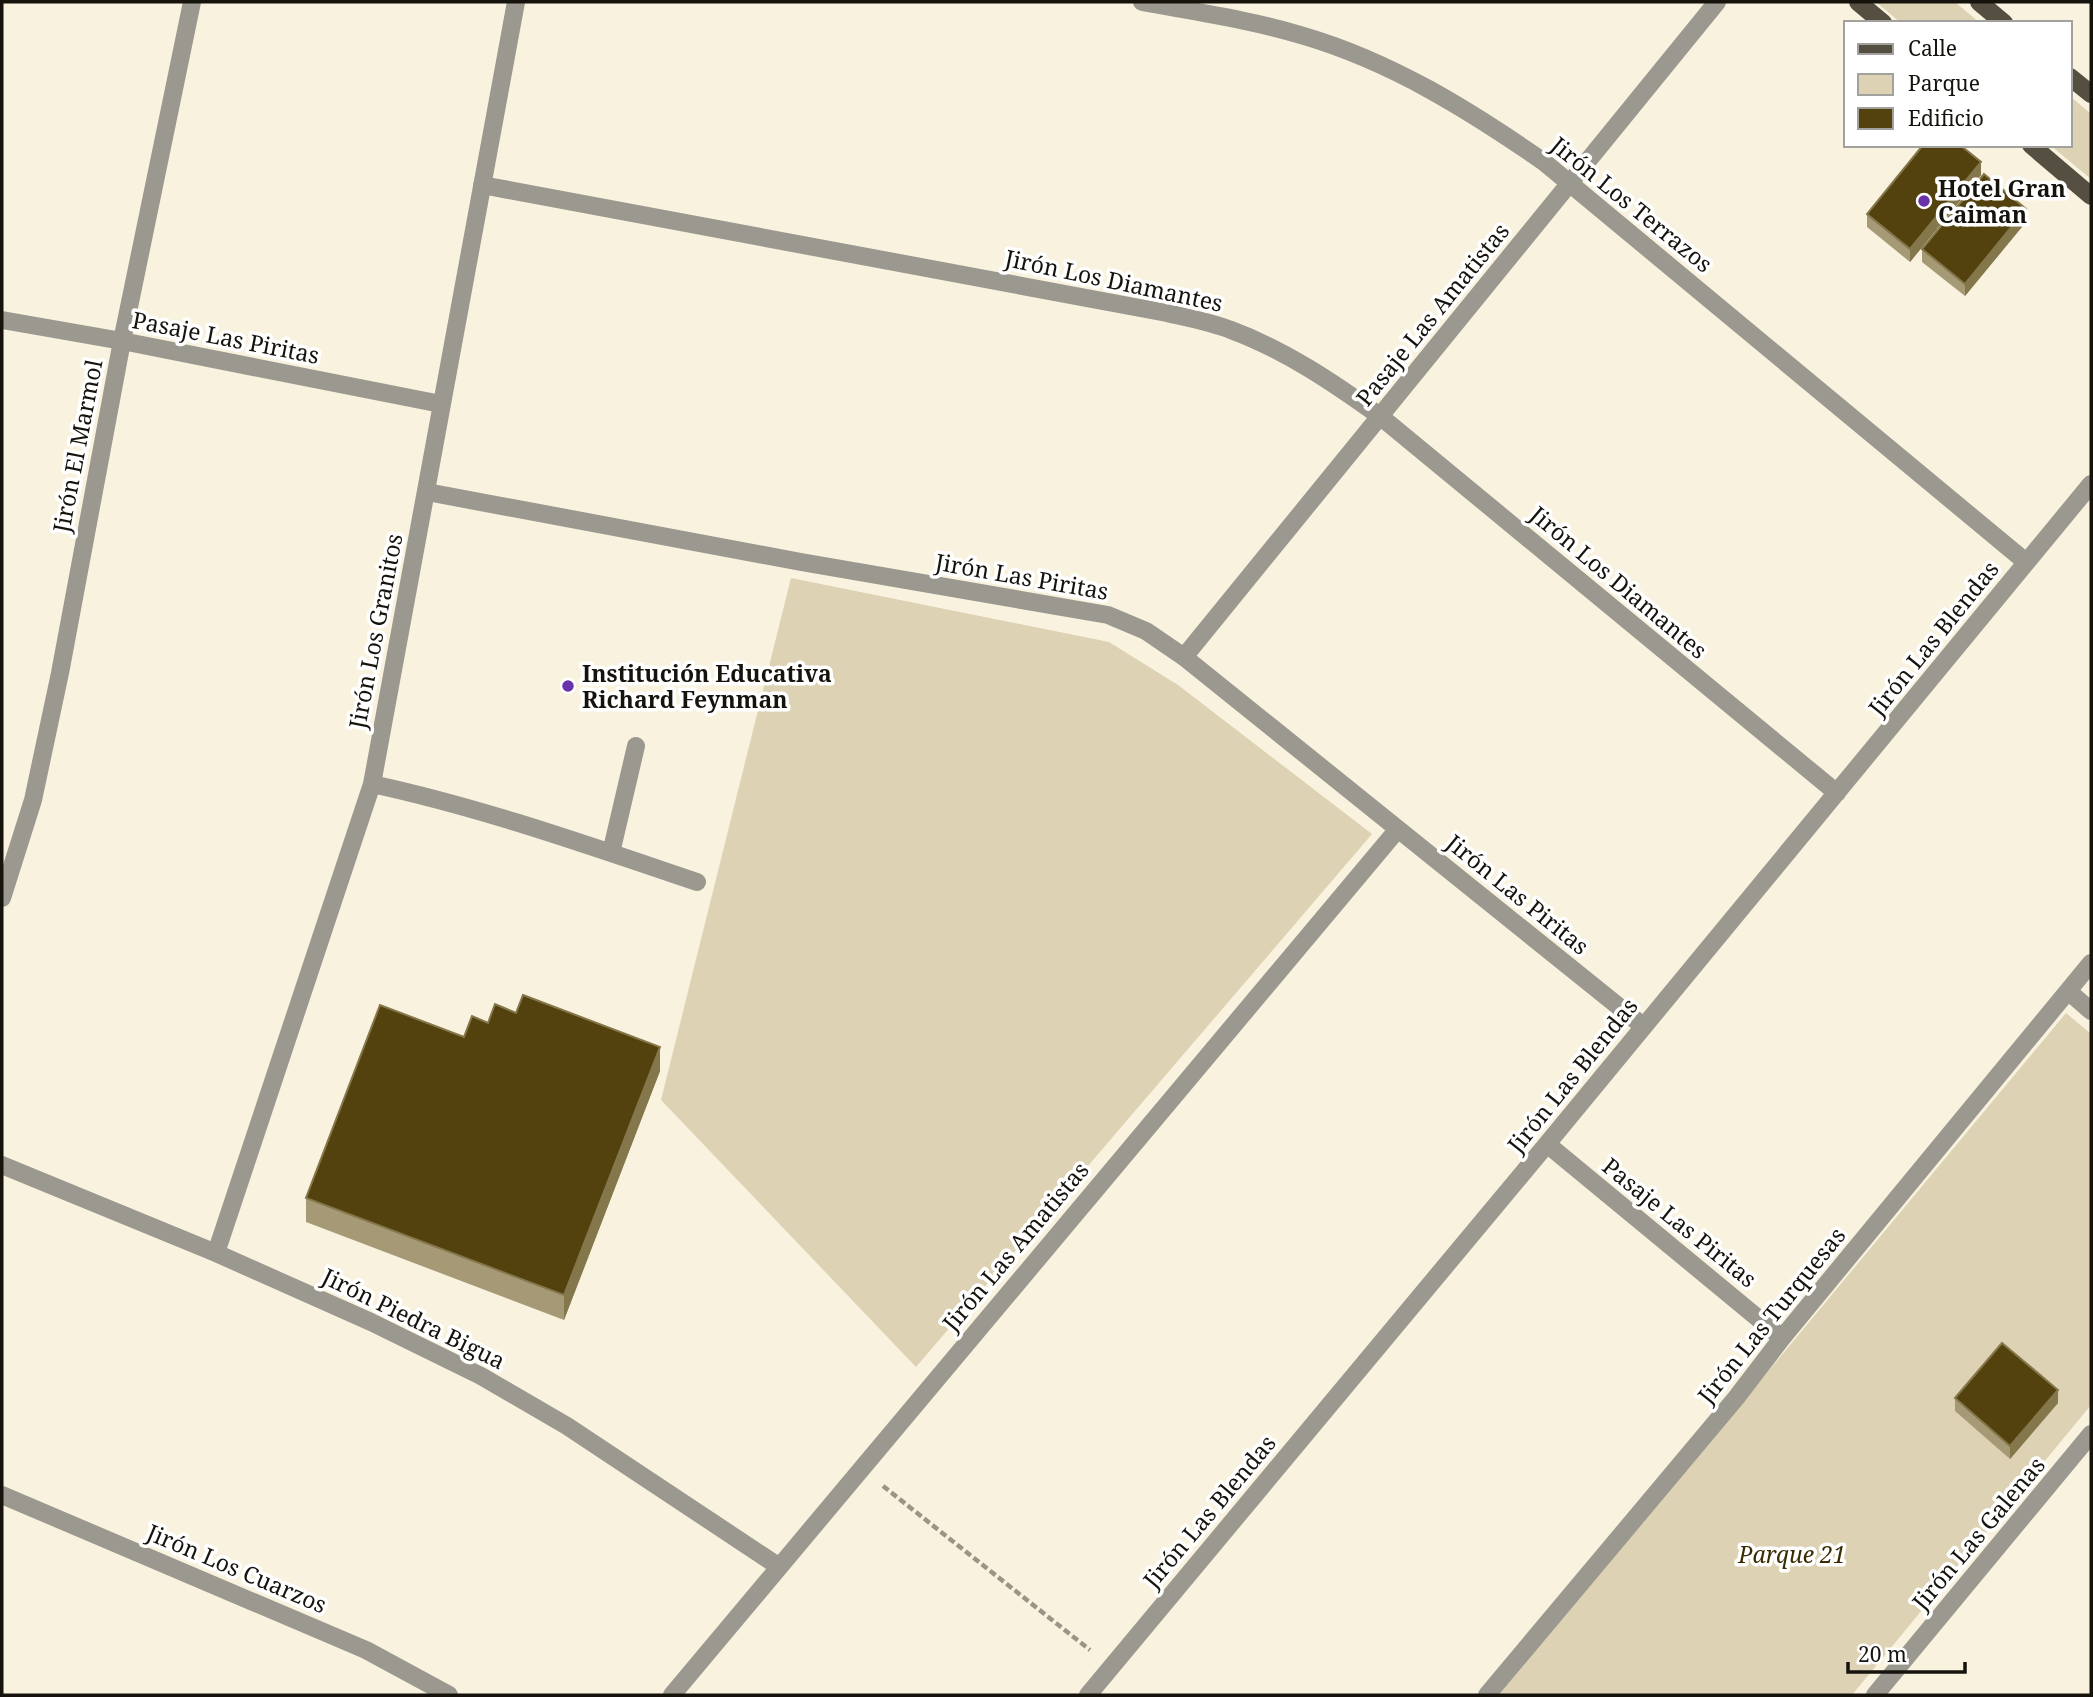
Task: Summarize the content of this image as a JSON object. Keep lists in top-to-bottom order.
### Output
{
  "streets": {
    "street": [
      "Jirón Los Terrazos",
      "Jirón Los Diamantes",
      "Pasaje Las Amatistas",
      "Pasaje Las Piritas",
      "Jirón El Marmol",
      "Jirón Las Piritas",
      "Jirón Los Granitos",
      "Jirón Las Blendas",
      "Jirón Las Amatistas",
      "Jirón Las Turquesas",
      "Jirón Piedra Bigua",
      "Jirón Las Galenas",
      "Jirón Los Cuarzos"
    ]
  },
  "crossings": [
    ["Jirón Los Terrazos", "Pasaje Las Amatistas"],
    ["Jirón Los Terrazos", "Jirón Las Blendas"],
    ["Jirón Los Diamantes", "Pasaje Las Amatistas"],
    ["Jirón Los Diamantes", "Jirón Los Granitos"],
    ["Jirón Los Diamantes", "Jirón Las Blendas"],
    ["Pasaje Las Amatistas", "Jirón Las Piritas"],
    ["Pasaje Las Piritas", "Jirón El Marmol"],
    ["Pasaje Las Piritas", "Jirón Los Granitos"],
    ["Pasaje Las Piritas", "Jirón Las Blendas"],
    ["Pasaje Las Piritas", "Jirón Las Turquesas"],
    ["Jirón Las Piritas", "Jirón Los Granitos"],
    ["Jirón Las Piritas", "Jirón Las Blendas"],
    ["Jirón Las Piritas", "Jirón Las Amatistas"],
    ["Jirón Los Granitos", "Jirón Piedra Bigua"],
    ["Jirón Las Amatistas", "Jirón Piedra Bigua"]
  ],
  "parks": ["Parque 21"],
  "places": ["Hotel Gran Caiman", "Institución Educativa Richard Feynman"],
  "legend": ["Calle", "Parque", "Edificio"],
  "scale_bar": "20 m"
}
